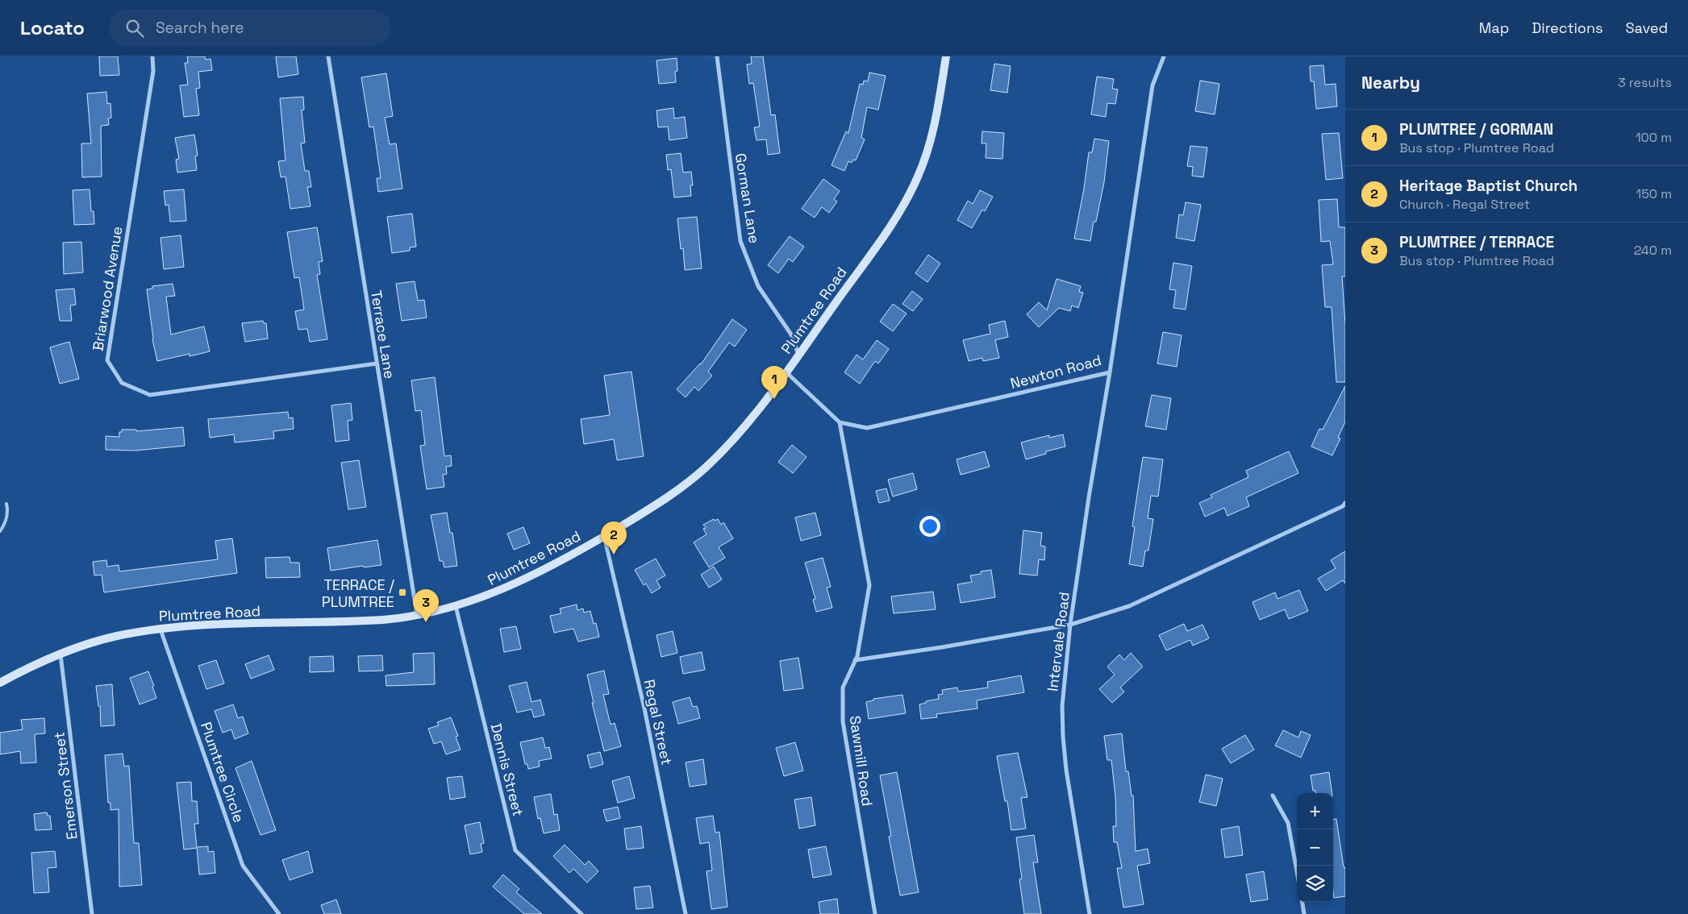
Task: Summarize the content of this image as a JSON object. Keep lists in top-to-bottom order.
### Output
{
  "streets": {
    "street": [
      "Gorman Lane",
      "Briarwood Avenue",
      "Plumtree Road",
      "Terrace Lane",
      "Newton Road",
      "Intervale Road",
      "Regal Street",
      "Sawmill Road",
      "Dennis Street",
      "Plumtree Circle",
      "Emerson Street"
    ]
  },
  "crossings": [
    ["Gorman Lane", "Plumtree Road"],
    ["Briarwood Avenue", "Terrace Lane"],
    ["Plumtree Road", "Terrace Lane"],
    ["Plumtree Road", "Regal Street"],
    ["Plumtree Road", "Dennis Street"],
    ["Plumtree Road", "Plumtree Circle"],
    ["Plumtree Road", "Emerson Street"],
    ["Newton Road", "Intervale Road"],
    ["Newton Road", "Sawmill Road"]
  ],
  "places": {
    "transit": ["TERRACE / PLUMTREE"]
  },
  "page": {
    "header": "Locato",
    "search": "Search here",
    "nav": ["Map", "Directions", "Saved"],
    "heading": ["Nearby", "3 results"],
    "list": [
      {
        "mark": "1",
        "name": "PLUMTREE / GORMAN",
        "note": "Bus stop · Plumtree Road",
        "value": "100 m"
      },
      {
        "mark": "2",
        "name": "Heritage Baptist Church",
        "note": "Church · Regal Street",
        "value": "150 m"
      },
      {
        "mark": "3",
        "name": "PLUMTREE / TERRACE",
        "note": "Bus stop · Plumtree Road",
        "value": "240 m"
      }
    ],
    "pins": ["1", "2", "3"],
    "map_buttons": ["+", "−"]
  }
}
